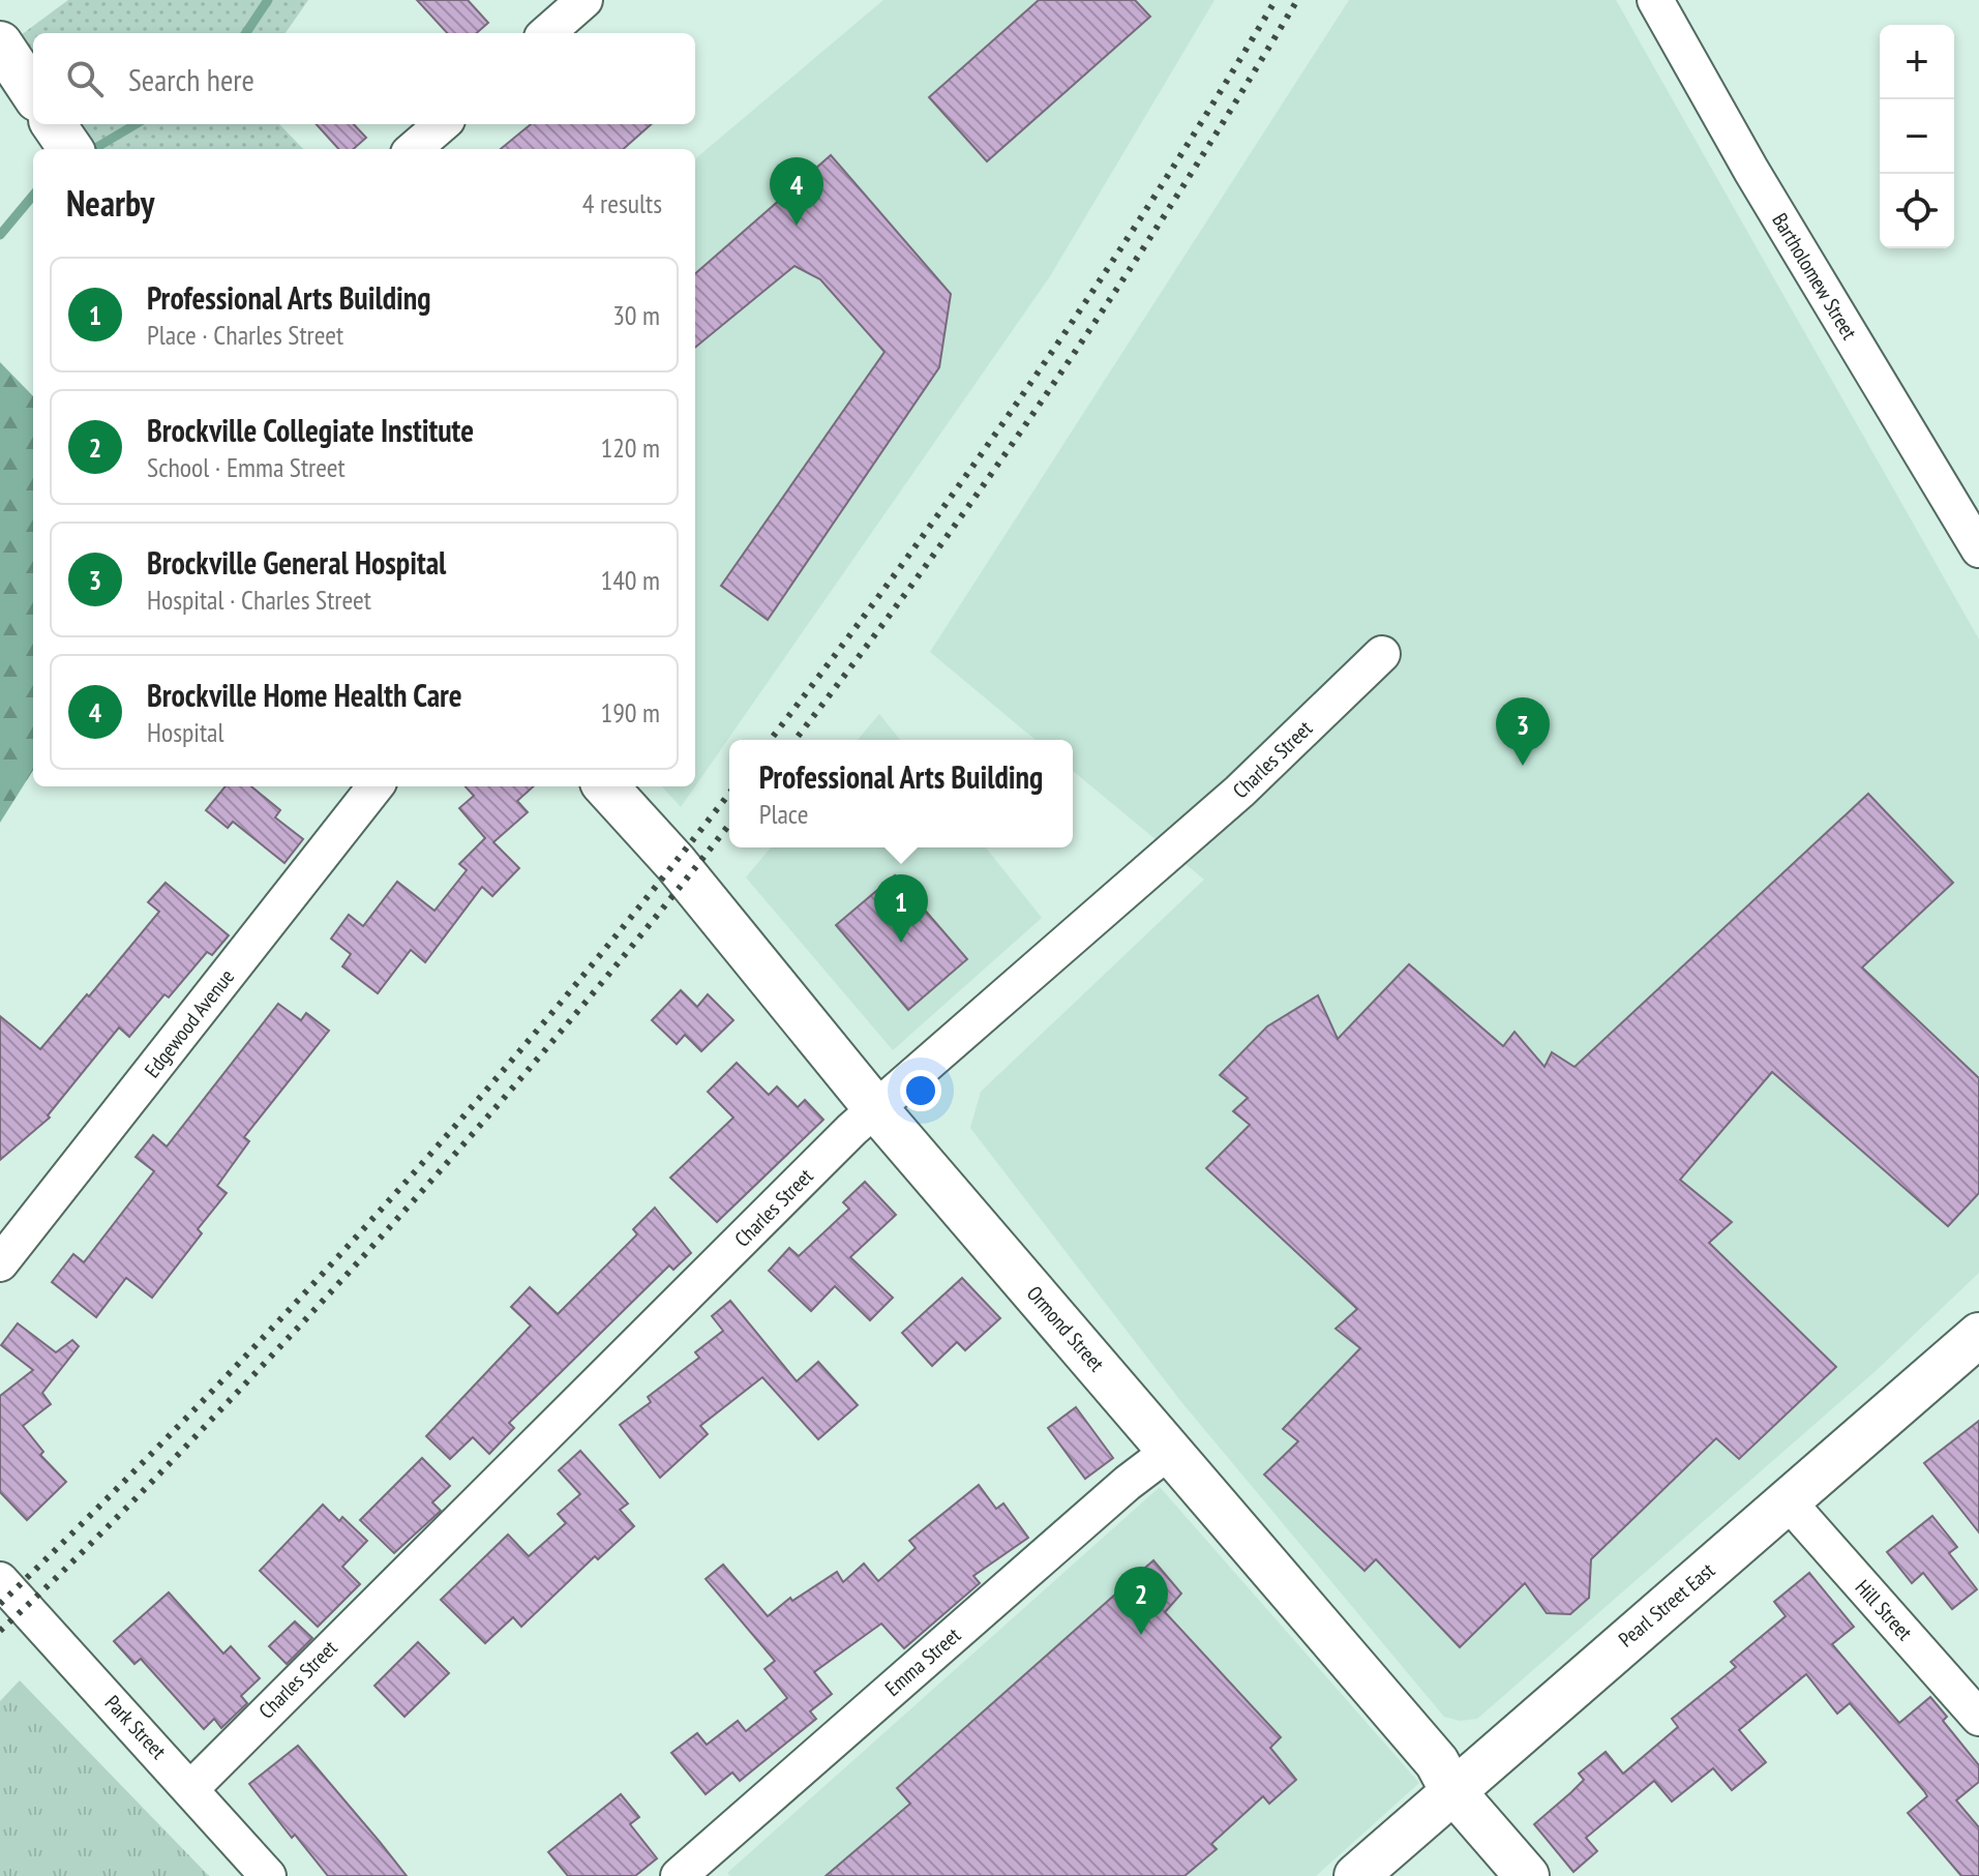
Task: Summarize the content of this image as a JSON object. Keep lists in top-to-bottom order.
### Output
{
  "streets": {
    "street": [
      "Bartholomew Street",
      "Charles Street",
      "Edgewood Avenue",
      "Ormond Street",
      "Pearl Street East",
      "Hill Street",
      "Emma Street",
      "Park Street"
    ]
  },
  "crossings": [
    ["Charles Street", "Ormond Street"],
    ["Charles Street", "Park Street"],
    ["Ormond Street", "Pearl Street East"],
    ["Ormond Street", "Emma Street"],
    ["Pearl Street East", "Hill Street"]
  ],
  "page": {
    "map_buttons": ["+", "−"],
    "search": "Search here",
    "heading": ["Nearby", "4 results"],
    "pins": [
      "4",
      "3",
      "1",
      "2"
    ],
    "list": [
      {
        "mark": "1",
        "name": "Professional Arts Building",
        "note": "Place · Charles Street",
        "value": "30 m"
      },
      {
        "mark": "2",
        "name": "Brockville Collegiate Institute",
        "note": "School · Emma Street",
        "value": "120 m"
      },
      {
        "mark": "3",
        "name": "Brockville General Hospital",
        "note": "Hospital · Charles Street",
        "value": "140 m"
      },
      {
        "mark": "4",
        "name": "Brockville Home Health Care",
        "note": "Hospital",
        "value": "190 m"
      }
    ],
    "popup": ["Professional Arts Building", "Place"]
  }
}
